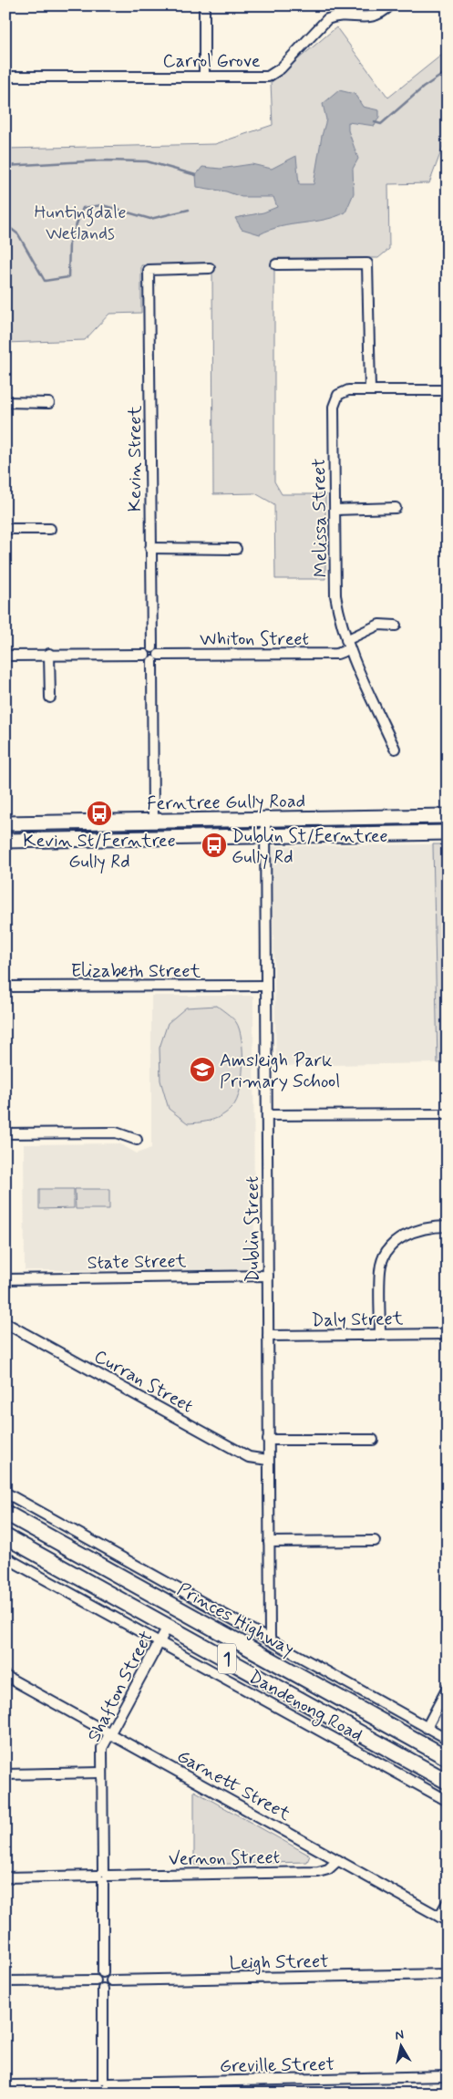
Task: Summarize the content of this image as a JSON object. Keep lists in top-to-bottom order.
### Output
{
  "streets": {
    "highway": ["Princes Highway", "1"],
    "main road": ["Ferntree Gully Road"],
    "street": [
      "Carrol Grove",
      "Kevin Street",
      "Melissa Street",
      "Whiton Street",
      "Elizabeth Street",
      "Dublin Street",
      "State Street",
      "Daly Street",
      "Curran Street",
      "Shafton Street",
      "Dandenong Road",
      "Garnett Street",
      "Vernon Street",
      "Leigh Street",
      "Greville Street"
    ]
  },
  "crossings": [
    ["Kevin Street", "Whiton Street"],
    ["Kevin Street", "Ferntree Gully Road"],
    ["Melissa Street", "Whiton Street"],
    ["Ferntree Gully Road", "Dublin Street"],
    ["Elizabeth Street", "Dublin Street"],
    ["Dublin Street", "State Street"],
    ["Dublin Street", "Daly Street"],
    ["Dublin Street", "Curran Street"],
    ["1", "Shafton Street"],
    ["Shafton Street", "Dandenong Road"],
    ["Shafton Street", "Garnett Street"],
    ["Shafton Street", "Vernon Street"],
    ["Shafton Street", "Leigh Street"],
    ["Garnett Street", "Vernon Street"]
  ],
  "parks": ["Huntingdale Wetlands"],
  "places": {
    "bus stop": ["Kevin St/Ferntree Gully Rd", "Dublin St/Ferntree Gully Rd"],
    "school or university": ["Amsleigh Park Primary School"]
  },
  "north": "top"
}
